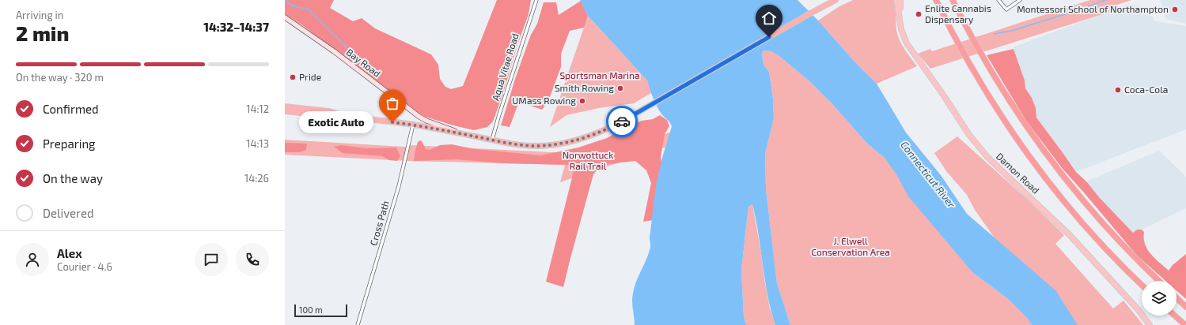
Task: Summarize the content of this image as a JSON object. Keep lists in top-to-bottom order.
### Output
{
  "streets": {
    "main road": ["Bay Road", "Damon Road"],
    "street": ["Aqua Vitae Road", "Cross Path"]
  },
  "water": ["Connecticut River"],
  "parks": ["Sportsman Marina", "Norwottuck Rail Trail", "J. Elwell Conservation Area"],
  "places": [
    "Montessori School of Northampton",
    "Enlite Cannabis Dispensary",
    "Pride",
    "Smith Rowing",
    "Coca-Cola",
    "UMass Rowing",
    "Exotic Auto"
  ],
  "scale_bar": "100 m",
  "page": {
    "heading": ["2 min", "Arriving in", "14:32–14:37"],
    "panel": ["Alex", "Courier · 4.6"],
    "bar": "On the way · 320 m",
    "list": [
      ["Confirmed", "14:12"],
      ["Preparing", "14:13"],
      ["On the way", "14:26"],
      "Delivered"
    ],
    "bubble": "Exotic Auto",
    "scale": "100 m"
  }
}
